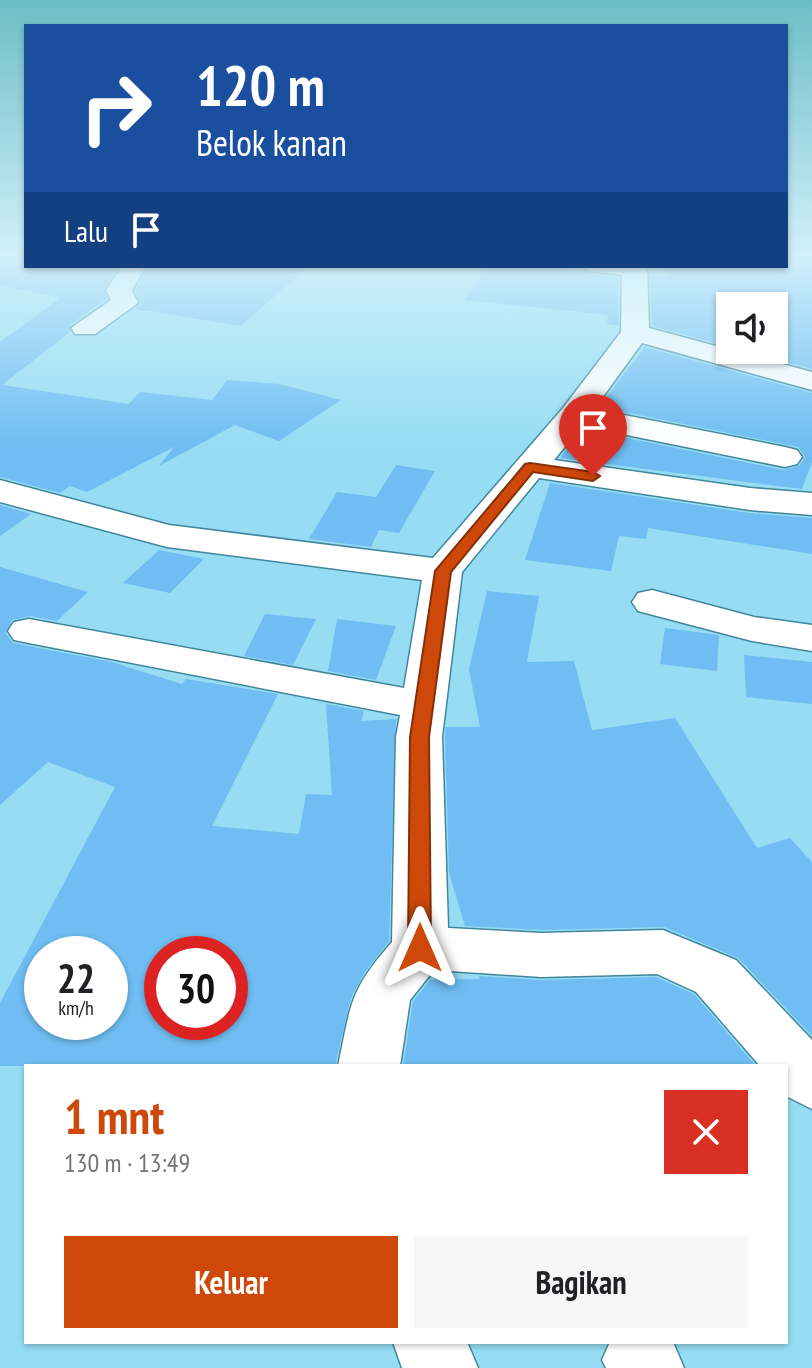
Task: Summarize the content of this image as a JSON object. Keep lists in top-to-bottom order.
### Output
{
  "page": {
    "turn": ["120 m", "Belok kanan"],
    "then": "Lalu",
    "speed": "22 km/h",
    "limit": "30",
    "heading": ["1 mnt", "130 m · 13:49"],
    "buttons": ["Keluar", "Bagikan"]
  }
}
